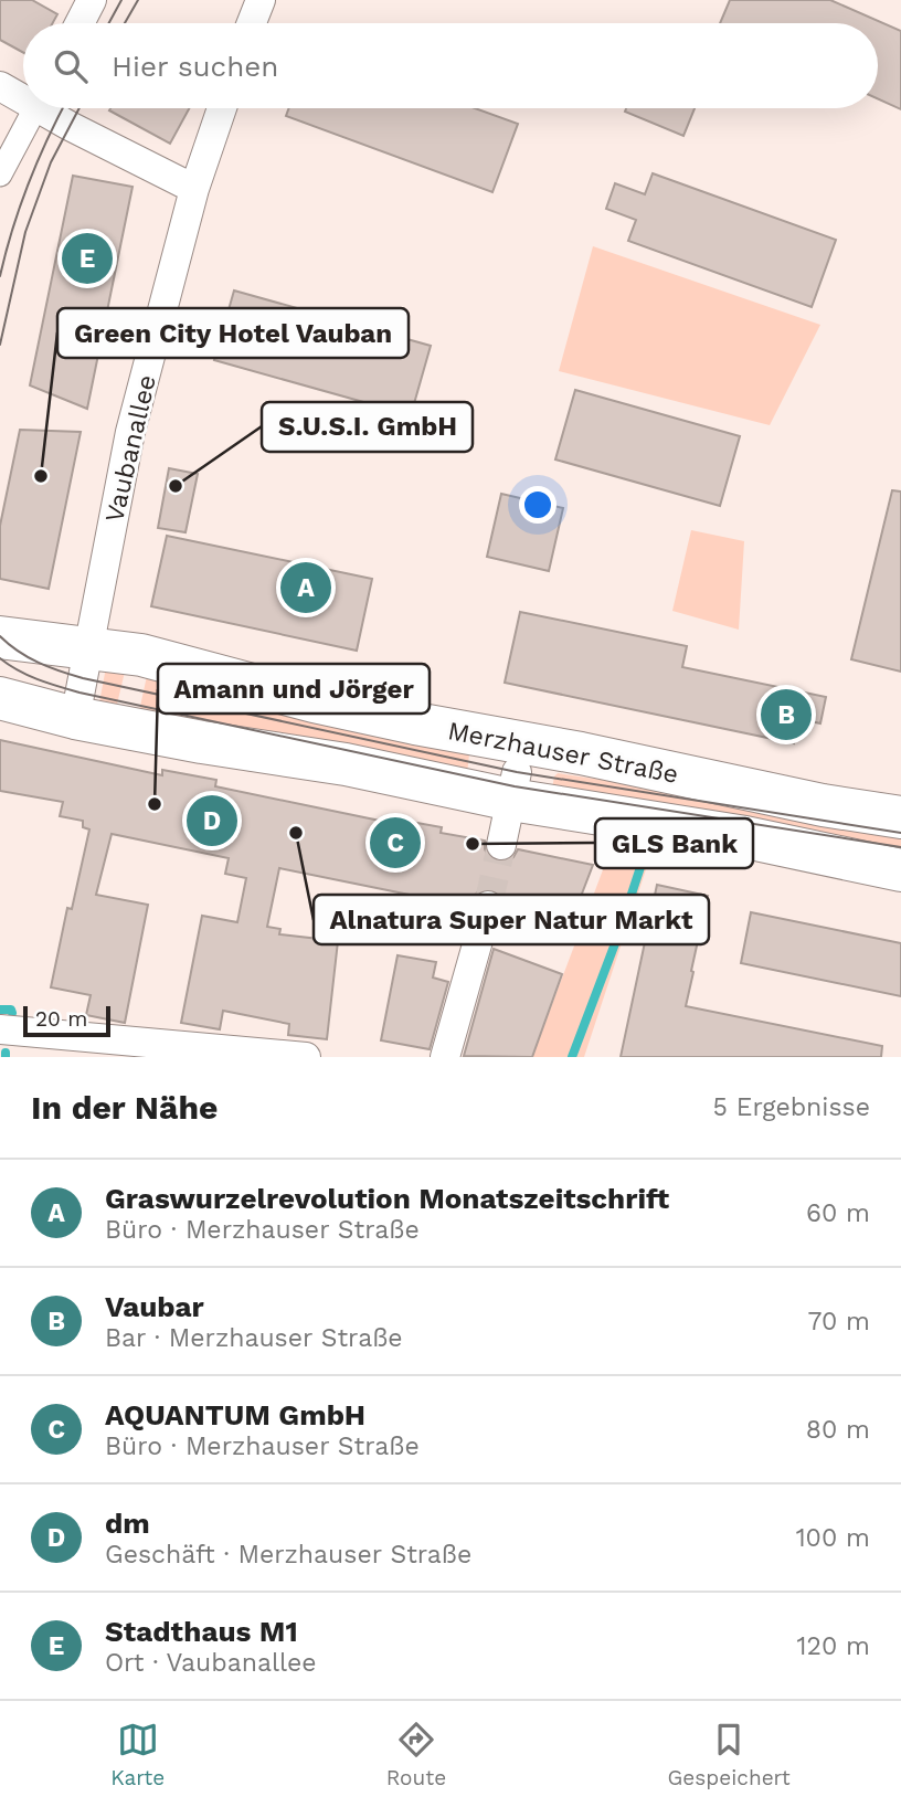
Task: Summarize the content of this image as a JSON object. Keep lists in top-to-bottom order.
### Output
{
  "streets": {
    "main road": ["Merzhauser Straße"],
    "street": ["Vaubanallee"]
  },
  "crossings": [
    ["Vaubanallee", "Merzhauser Straße"]
  ],
  "places": [
    "Green City Hotel Vauban",
    "S.U.S.I. GmbH",
    "Amann und Jörger",
    "Alnatura Super Natur Markt",
    "GLS Bank"
  ],
  "scale_bar": "20 m",
  "page": {
    "search": "Hier suchen",
    "pins": [
      "E",
      "A",
      "B",
      "D",
      "C"
    ],
    "scale": "20 m",
    "heading": ["In der Nähe", "5 Ergebnisse"],
    "list": [
      {
        "mark": "A",
        "name": "Graswurzelrevolution Monatszeitschrift",
        "note": "Büro · Merzhauser Straße",
        "value": "60 m"
      },
      {
        "mark": "B",
        "name": "Vaubar",
        "note": "Bar · Merzhauser Straße",
        "value": "70 m"
      },
      {
        "mark": "C",
        "name": "AQUANTUM GmbH",
        "note": "Büro · Merzhauser Straße",
        "value": "80 m"
      },
      {
        "mark": "D",
        "name": "dm",
        "note": "Geschäft · Merzhauser Straße",
        "value": "100 m"
      },
      {
        "mark": "E",
        "name": "Stadthaus M1",
        "note": "Ort · Vaubanallee",
        "value": "120 m"
      }
    ],
    "nav": ["Karte", "Route", "Gespeichert"]
  }
}
